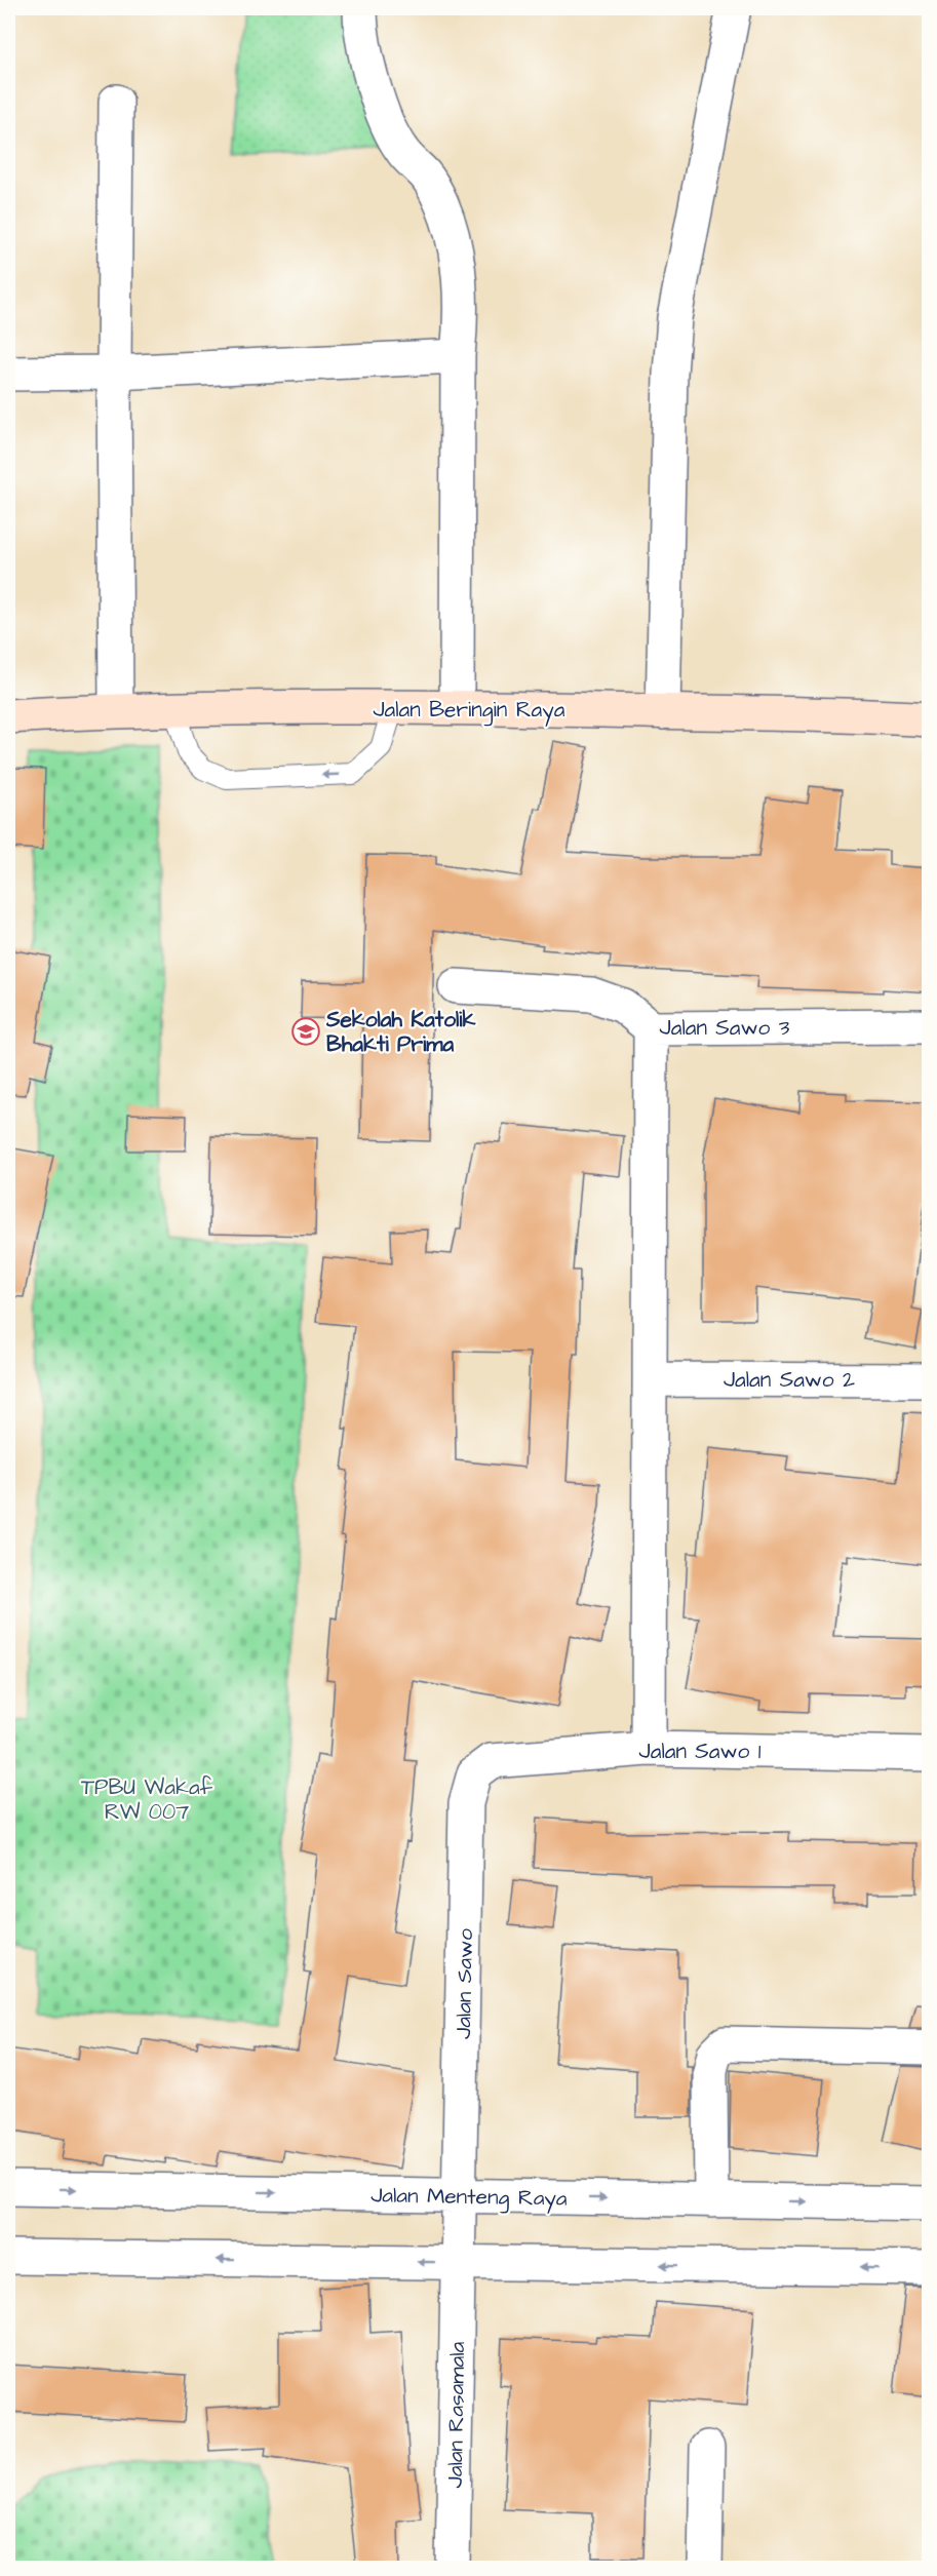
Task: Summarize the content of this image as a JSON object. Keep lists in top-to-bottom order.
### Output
{
  "streets": {
    "street": [
      "Jalan Beringin Raya",
      "Jalan Sawo 3",
      "Jalan Sawo 2",
      "Jalan Sawo 1",
      "Jalan Sawo",
      "Jalan Menteng Raya",
      "Jalan Rasamala"
    ]
  },
  "crossings": [
    ["Jalan Sawo 1", "Jalan Sawo"],
    ["Jalan Sawo", "Jalan Menteng Raya"],
    ["Jalan Sawo", "Jalan Rasamala"]
  ],
  "parks": ["TPBU Wakaf RW 007"],
  "places": {
    "school or university": ["Sekolah Katolik Bhakti Prima"]
  }
}
